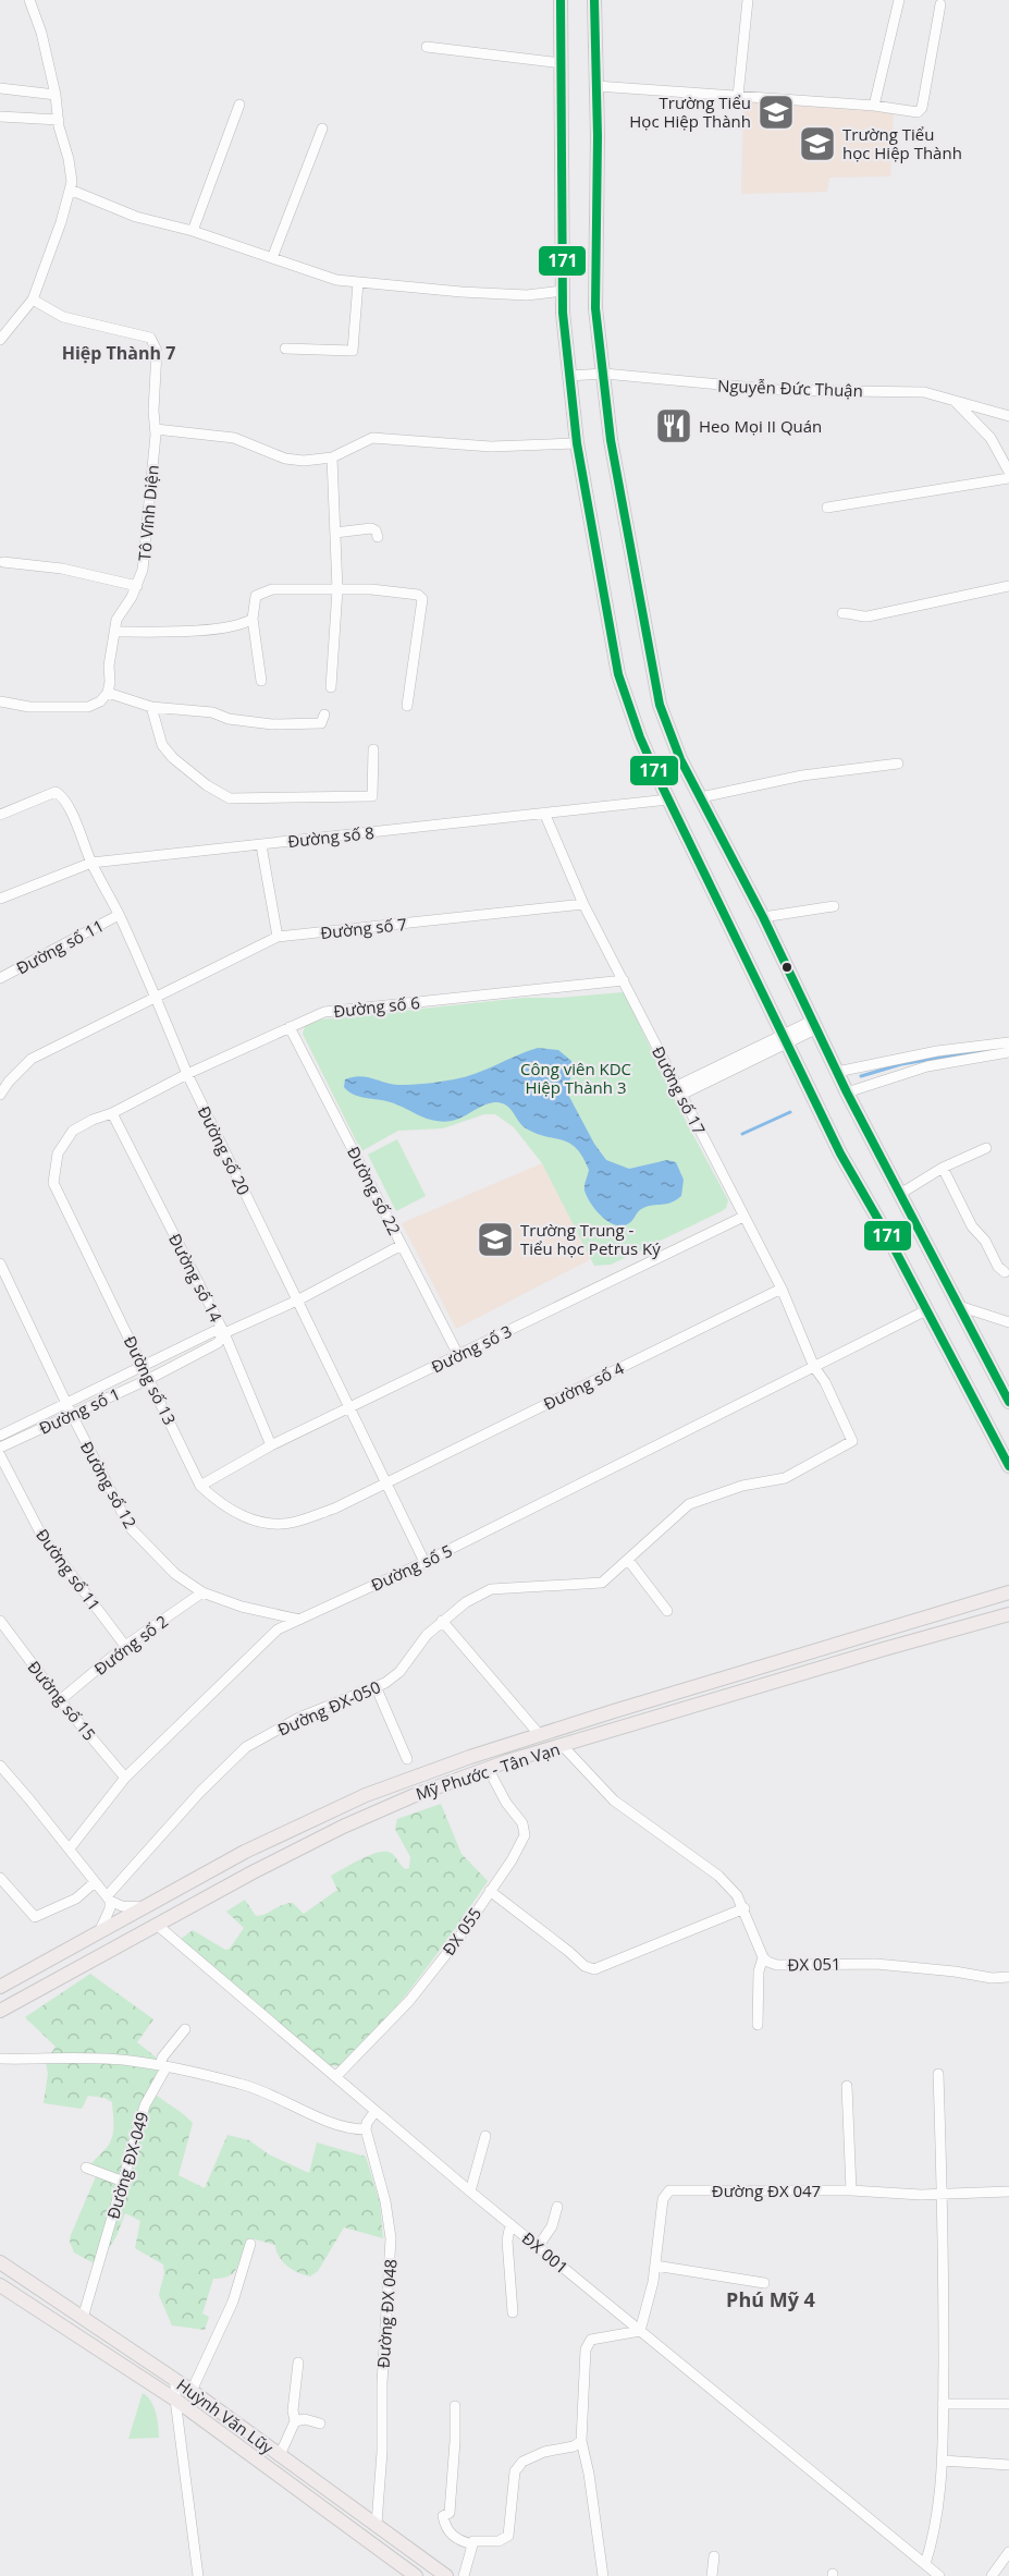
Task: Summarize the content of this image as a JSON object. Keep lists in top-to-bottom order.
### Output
{
  "streets": {
    "main road": ["Mỹ Phước - Tân Vạn", "Huỳnh Văn Lũy"],
    "street": [
      "Nguyễn Đức Thuận",
      "Tô Vĩnh Diện",
      "Đường số 8",
      "Đường số 7",
      "Đường số 11",
      "Đường số 6",
      "Đường số 17",
      "Đường số 20",
      "Đường số 22",
      "Đường số 14",
      "Đường số 3",
      "Đường số 13",
      "Đường số 4",
      "Đường số 1",
      "Đường số 12",
      "Đường số 5",
      "Đướng số 2",
      "Đường số 15",
      "Đường ĐX-050",
      "ĐX 055",
      "ĐX 051",
      "Đường ĐX-049",
      "Đường ĐX 047",
      "ĐX 001",
      "Đường ĐX 048"
    ]
  },
  "crossings": [
    ["Đường số 8", "Đường số 17"],
    ["Đường số 8", "Đường số 20"],
    ["Đường số 7", "Đường số 17"],
    ["Đường số 7", "Đường số 20"],
    ["Đường số 11", "Đường số 20"],
    ["Đường số 11", "Đướng số 2"],
    ["Đường số 6", "Đường số 17"],
    ["Đường số 6", "Đường số 20"],
    ["Đường số 6", "Đường số 22"],
    ["Đường số 6", "Đường số 14"],
    ["Đường số 6", "Đường số 13"],
    ["Đường số 17", "Đường số 3"],
    ["Đường số 17", "Đường số 4"],
    ["Đường số 17", "Đường số 5"],
    ["Đường số 17", "Đường ĐX-050"],
    ["Đường số 20", "Đường số 3"],
    ["Đường số 20", "Đường số 13"],
    ["Đường số 20", "Đường số 4"],
    ["Đường số 20", "Đường số 1"],
    ["Đường số 20", "Đường số 5"],
    ["Đường số 22", "Đường số 3"],
    ["Đường số 22", "Đường số 1"],
    ["Đường số 14", "Đường số 3"],
    ["Đường số 14", "Đường số 13"],
    ["Đường số 14", "Đường số 1"],
    ["Đường số 3", "Đường số 13"],
    ["Đường số 13", "Đường số 4"],
    ["Đường số 13", "Đường số 1"],
    ["Đường số 1", "Đường số 12"],
    ["Đường số 12", "Đường số 5"],
    ["Đường số 12", "Đướng số 2"],
    ["Đường số 5", "Đường số 15"],
    ["Đướng số 2", "Đường số 15"],
    ["Mỹ Phước - Tân Vạn", "ĐX 055"],
    ["Mỹ Phước - Tân Vạn", "ĐX 001"],
    ["ĐX 055", "ĐX 001"],
    ["Đường ĐX-049", "Huỳnh Văn Lũy"],
    ["Đường ĐX 047", "ĐX 001"],
    ["Đường ĐX 048", "Huỳnh Văn Lũy"]
  ],
  "districts": ["Hiệp Thành 7", "Phú Mỹ 4"],
  "parks": ["Công viên KDC Hiệp Thành 3"],
  "places": {
    "school or university": ["Trường Tiểu Học Hiệp Thành", "Trường Tiểu học Hiệp Thành", "Trường Trung - Tiểu học Petrus Ký"],
    "restaurant": ["Heo Mọi II Quán"]
  },
  "lines": ["transit line 171"]
}
